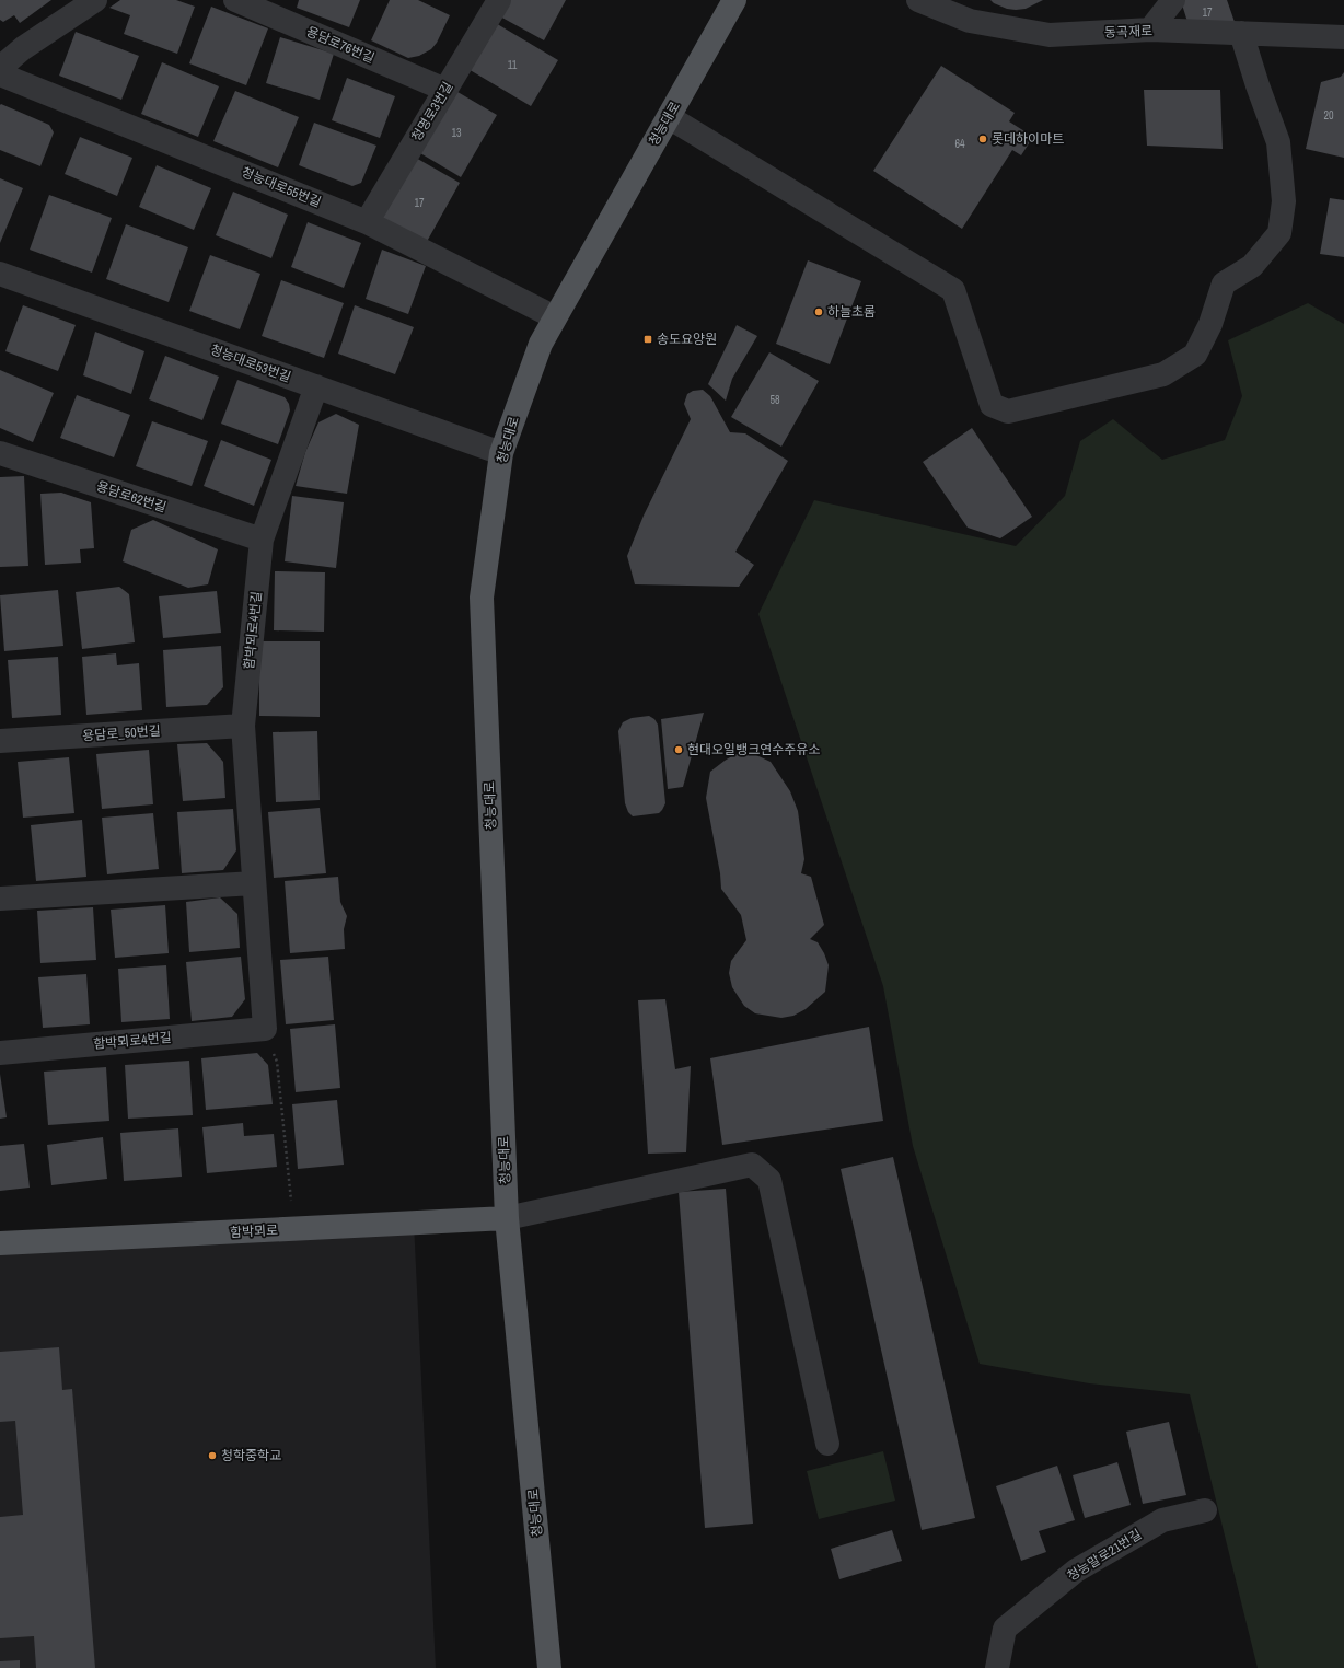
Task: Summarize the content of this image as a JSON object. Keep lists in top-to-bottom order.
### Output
{
  "streets": {
    "main road": ["청능대로", "함박뫼로"],
    "street": [
      "동곡재로",
      "용담로76번길",
      "청명로3번길",
      "청능대로55번길",
      "청능대로53번길",
      "용담로62번길",
      "함박뫼로4번길",
      "용담로_50번길",
      "청능말로21번길"
    ]
  },
  "crossings": [
    ["용담로76번길", "청명로3번길"],
    ["청명로3번길", "청능대로55번길"],
    ["청능대로", "청능대로55번길"],
    ["청능대로", "청능대로53번길"],
    ["청능대로", "함박뫼로"],
    ["청능대로53번길", "함박뫼로4번길"],
    ["용담로62번길", "함박뫼로4번길"],
    ["함박뫼로4번길", "용담로_50번길"]
  ],
  "places": {
    "other": [
      "롯데하이마트",
      "하늘초롬",
      "현대오일뱅크연수주유소",
      "청학중학교"
    ],
    "transit": ["송도요양원"]
  },
  "house_numbers": [
    "17",
    "11",
    "20",
    "13",
    "64",
    "17",
    "58"
  ]
}
